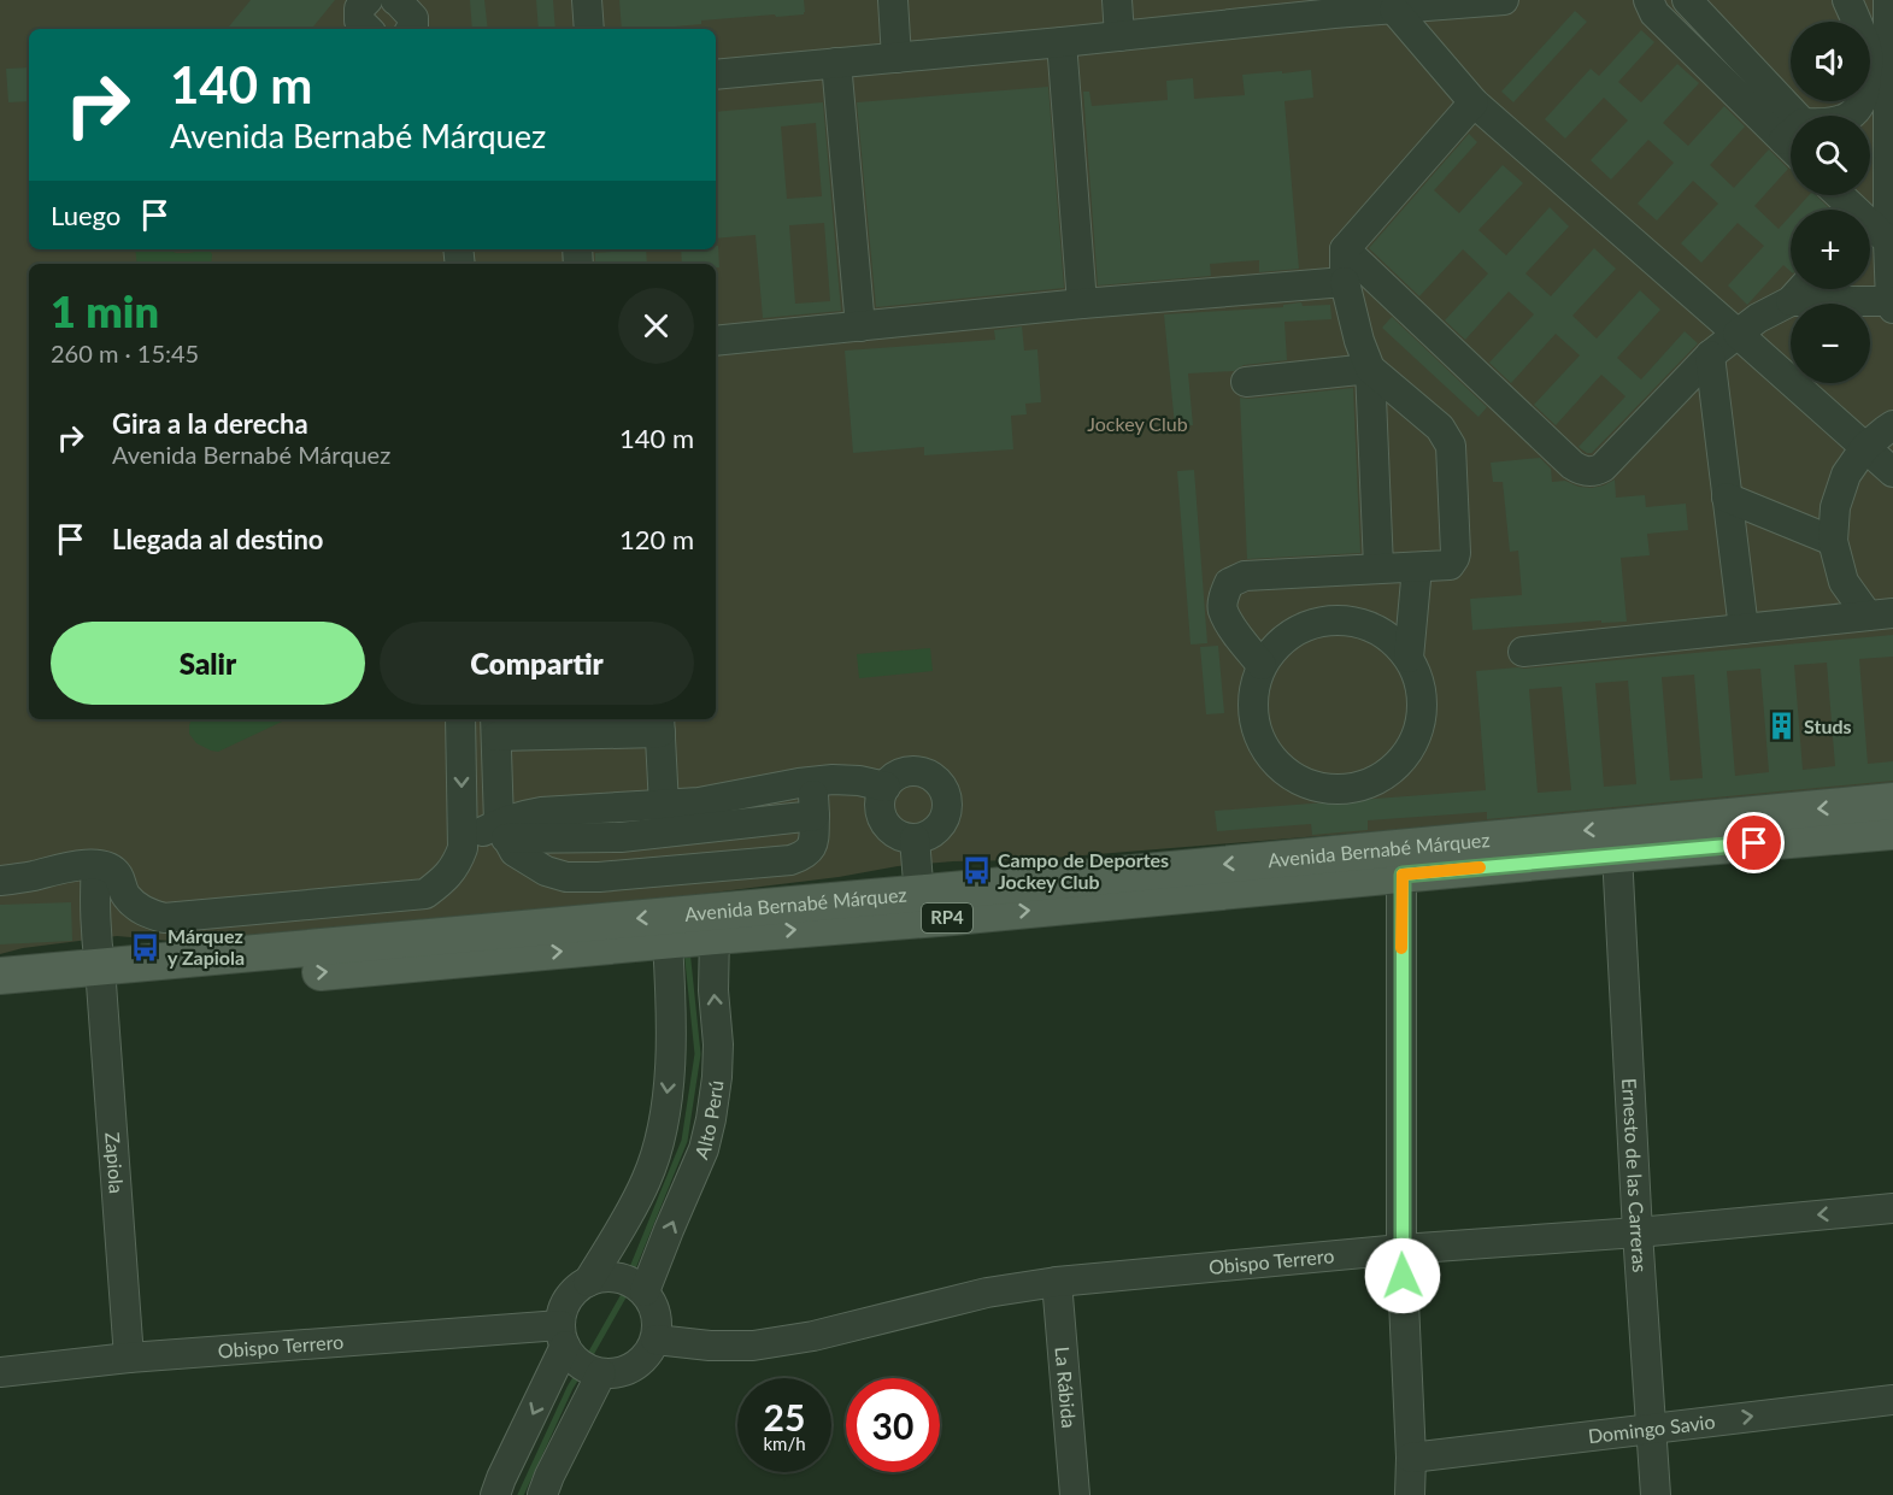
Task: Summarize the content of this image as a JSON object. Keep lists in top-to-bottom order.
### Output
{
  "streets": {
    "main road": ["Avenida Bernabé Márquez", "RP4"],
    "street": [
      "Alto Perú",
      "Zapiola",
      "Ernesto de las Carreras",
      "Obispo Terrero",
      "La Rábida",
      "Domingo Savio"
    ]
  },
  "crossings": [
    ["Avenida Bernabé Márquez", "Alto Perú"],
    ["Avenida Bernabé Márquez", "Zapiola"],
    ["Avenida Bernabé Márquez", "Ernesto de las Carreras"],
    ["Alto Perú", "Obispo Terrero"],
    ["Zapiola", "Obispo Terrero"],
    ["Ernesto de las Carreras", "Obispo Terrero"],
    ["Ernesto de las Carreras", "Domingo Savio"],
    ["Obispo Terrero", "La Rábida"]
  ],
  "one_way": ["Domingo Savio"],
  "parks": ["Jockey Club"],
  "places": {
    "building": ["Studs"],
    "bus stop": ["Campo de Deportes Jockey Club", "Márquez y Zapiola"]
  },
  "page": {
    "map_buttons": ["+", "−"],
    "turn": ["140 m", "Avenida Bernabé Márquez"],
    "then": "Luego",
    "heading": ["1 min", "260 m · 15:45"],
    "list": [
      {
        "name": "Gira a la derecha",
        "note": "Avenida Bernabé Márquez",
        "value": "140 m"
      },
      {
        "name": "Llegada al destino",
        "value": "120 m"
      }
    ],
    "buttons": ["Salir", "Compartir"],
    "speed": "25 km/h",
    "limit": "30"
  }
}
